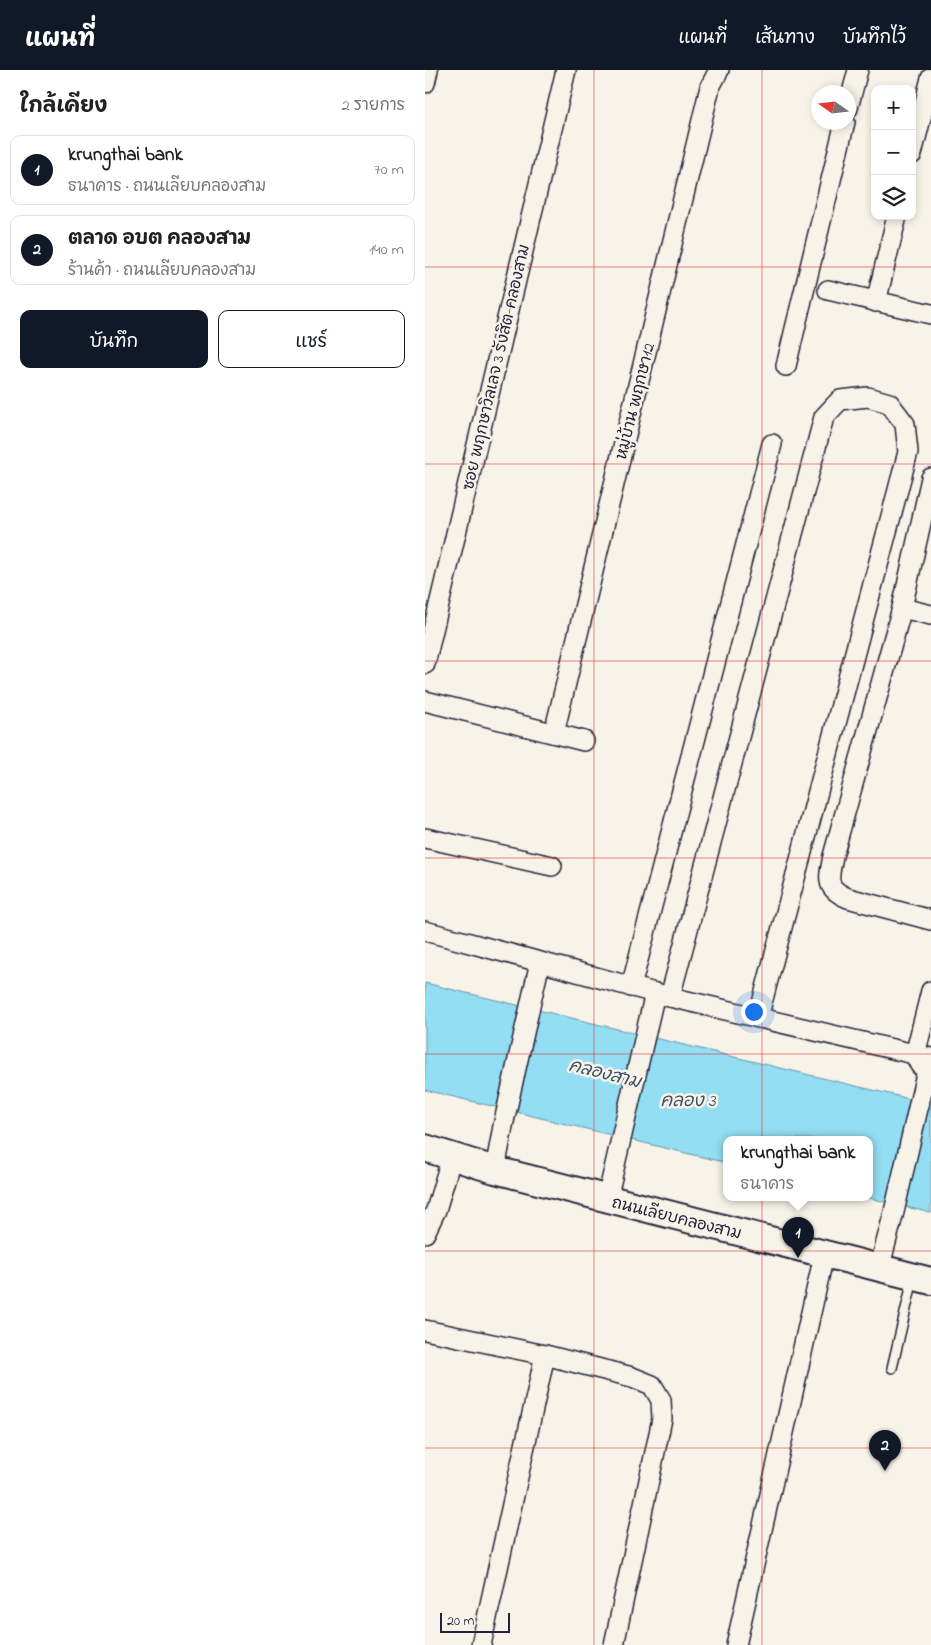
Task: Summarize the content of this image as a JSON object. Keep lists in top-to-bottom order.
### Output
{
  "streets": {
    "main road": ["ถนนเลียบคลองสาม"],
    "street": ["ซอย พฤกษาวิลเลจ 3 รังสิต-คลองสาม", "หมู่บ้าน พฤกษา12"]
  },
  "water": ["คลองสาม", "คลอง 3"],
  "scale_bar": "20 m",
  "north": "left",
  "page": {
    "header": "แผนที่",
    "nav": ["แผนที่", "เส้นทาง", "บันทึกไว้"],
    "heading": ["ใกล้เคียง", "2 รายการ"],
    "map_buttons": ["+", "−"],
    "list": [
      {
        "mark": "1",
        "name": "krungthai bank",
        "note": "ธนาคาร · ถนนเลียบคลองสาม",
        "value": "70 m"
      },
      {
        "mark": "2",
        "name": "ตลาด อบต คลองสาม",
        "note": "ร้านค้า · ถนนเลียบคลองสาม",
        "value": "140 m"
      }
    ],
    "buttons": ["บันทึก", "แชร์"],
    "popup": ["krungthai bank", "ธนาคาร"],
    "pins": ["1", "2"],
    "scale": "20 m"
  }
}
